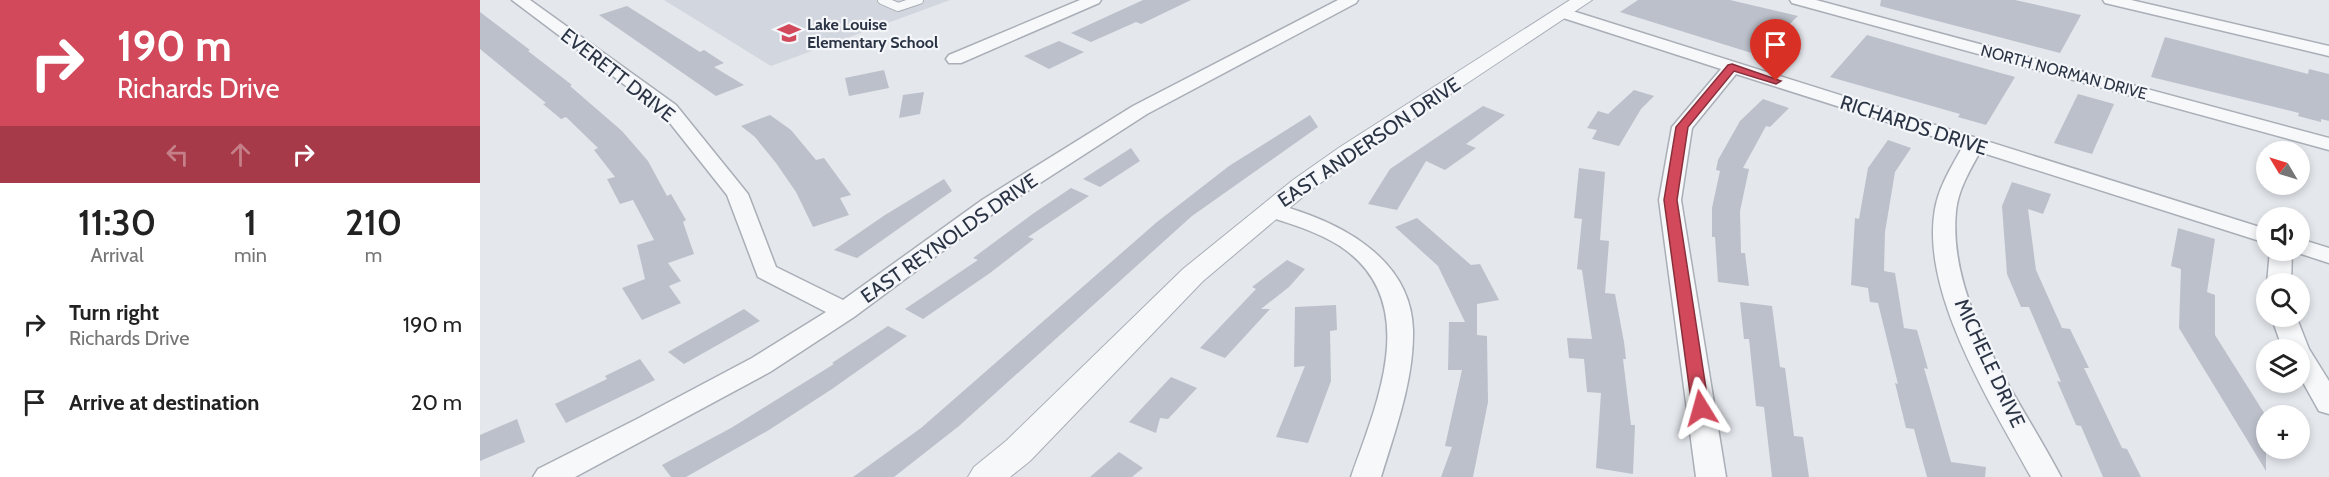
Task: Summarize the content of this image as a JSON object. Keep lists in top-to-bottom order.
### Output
{
  "streets": {
    "street": [
      "NORTH NORMAN DRIVE",
      "EVERETT DRIVE",
      "RICHARDS DRIVE",
      "EAST ANDERSON DRIVE",
      "EAST REYNOLDS DRIVE",
      "MICHELE DRIVE"
    ]
  },
  "crossings": [
    ["EVERETT DRIVE", "EAST REYNOLDS DRIVE"],
    ["RICHARDS DRIVE", "EAST ANDERSON DRIVE"],
    ["RICHARDS DRIVE", "MICHELE DRIVE"]
  ],
  "places": {
    "school or university": ["Lake Louise Elementary School"]
  },
  "north": "top left",
  "page": {
    "turn": ["190 m", "Richards Drive"],
    "map_buttons": "+",
    "eta": [
      "11:30",
      "Arrival",
      "1",
      "min",
      "210",
      "m"
    ],
    "list": [
      {
        "name": "Turn right",
        "note": "Richards Drive",
        "value": "190 m"
      },
      {
        "name": "Arrive at destination",
        "value": "20 m"
      }
    ]
  }
}
